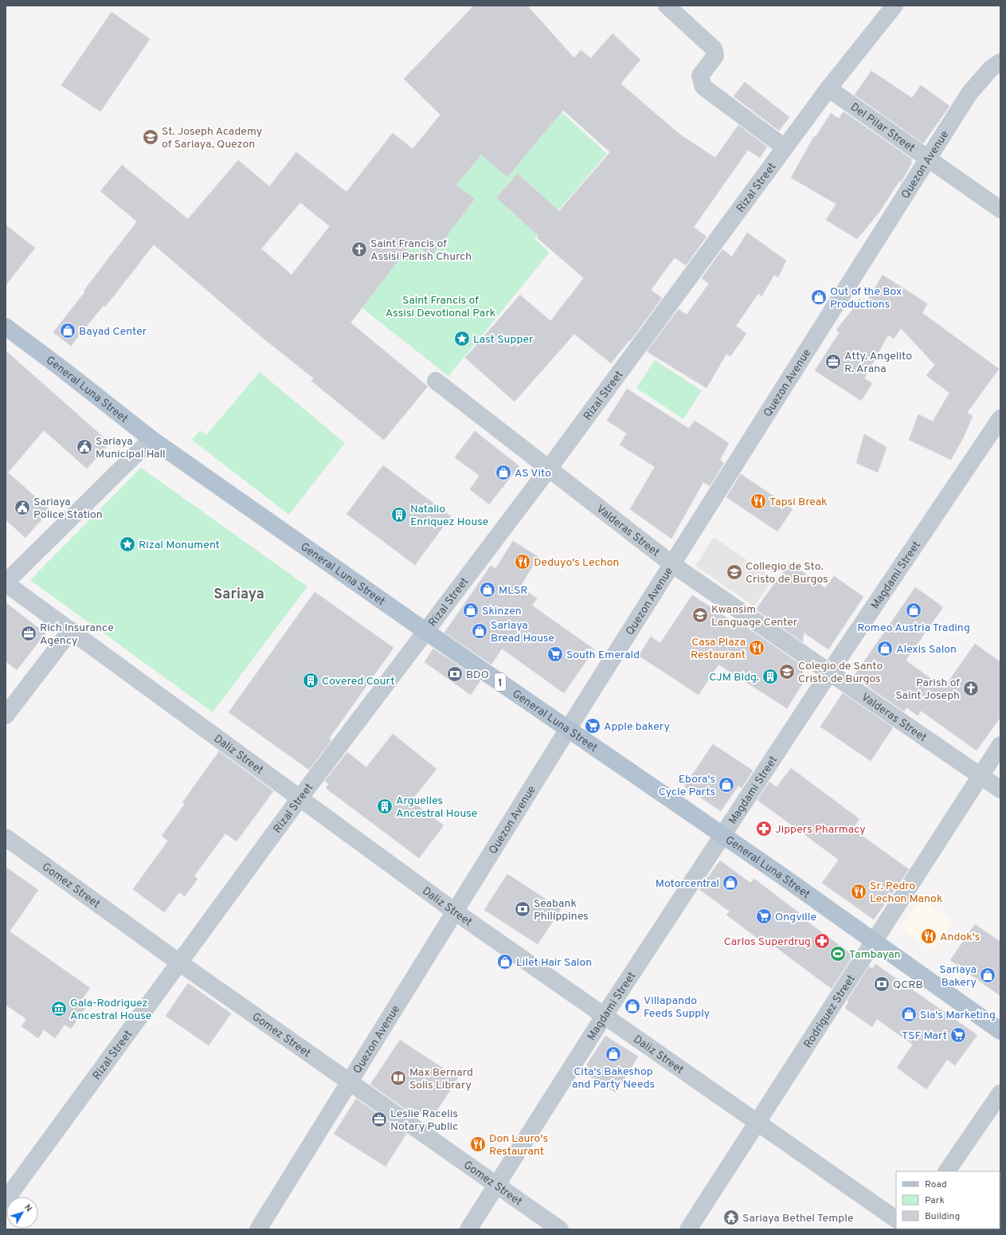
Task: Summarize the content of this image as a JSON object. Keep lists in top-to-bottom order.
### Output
{
  "streets": {
    "main road": ["General Luna Street", "1"],
    "street": [
      "Del Pilar Street",
      "Quezon Avenue",
      "Rizal Street",
      "Valderas Street",
      "Magdami Street",
      "Daliz Street",
      "Gomez Street",
      "Rodriguez Street"
    ]
  },
  "crossings": [
    ["Del Pilar Street", "Quezon Avenue"],
    ["Del Pilar Street", "Rizal Street"],
    ["Quezon Avenue", "General Luna Street"],
    ["Quezon Avenue", "Valderas Street"],
    ["Quezon Avenue", "Daliz Street"],
    ["Quezon Avenue", "Gomez Street"],
    ["Rizal Street", "General Luna Street"],
    ["Rizal Street", "Valderas Street"],
    ["Rizal Street", "Daliz Street"],
    ["Rizal Street", "Gomez Street"],
    ["General Luna Street", "Magdami Street"],
    ["General Luna Street", "Rodriguez Street"],
    ["Valderas Street", "Magdami Street"],
    ["Valderas Street", "Rodriguez Street"],
    ["Magdami Street", "Daliz Street"],
    ["Magdami Street", "Gomez Street"],
    ["Daliz Street", "Rodriguez Street"]
  ],
  "districts": ["Sariaya"],
  "parks": ["Saint Francis of Assisi Devotional Park"],
  "places": {
    "school or university": [
      "St. Joseph Academy of Sariaya, Quezon",
      "Collegio de Sto. Cristo de Burgos",
      "Kwansim Language Center",
      "Colegio de Santo Cristo de Burgos"
    ],
    "church": ["Saint Francis of Assisi Parish Church", "Parish of Saint Joseph"],
    "shop": [
      "Out of the Box Productions",
      "Bayad Center",
      "AS Vito",
      "MLSR",
      "Skinzen",
      "Romeo Austria Trading",
      "Sariaya Bread House",
      "Alexis Salon",
      "Ebora's Cycle Parts",
      "Motorcentral",
      "Lilet Hair Salon",
      "Sariaya Bakery",
      "Villapando Feeds Supply",
      "Sia's Marketing",
      "Cita's Bakeshop and Party Needs"
    ],
    "place": ["Last Supper", "Rizal Monument"],
    "office": ["Atty. Angelito R. Arana", "Rich Insurance Agency", "Leslie Racelis Notary Public"],
    "public building": ["Sariaya Municipal Hall", "Sariaya Police Station"],
    "restaurant": [
      "Tapsi Break",
      "Deduyo's Lechon",
      "Casa Plaza Restaurant",
      "Sr. Pedro Lechon Manok",
      "Andok's",
      "Don Lauro's Restaurant"
    ],
    "building": [
      "Natalio Enriquez House",
      "CJM Bldg.",
      "Covered Court",
      "Arguelles Ancestral House"
    ],
    "supermarket": [
      "South Emerald",
      "Apple bakery",
      "Ongville",
      "TSF Mart"
    ],
    "bank": ["BDO", "Seabank Philippines", "QCRB"],
    "pharmacy": ["Jippers Pharmacy", "Carlos Superdrug"],
    "sports": ["Tambayan"],
    "museum": ["Gala-Rodriguez Ancestral House"],
    "library": ["Max Bernard Solis Library"],
    "temple": ["Sariaya Bethel Temple"]
  },
  "legend": ["Road", "Park", "Building"],
  "north": "top right"
}
